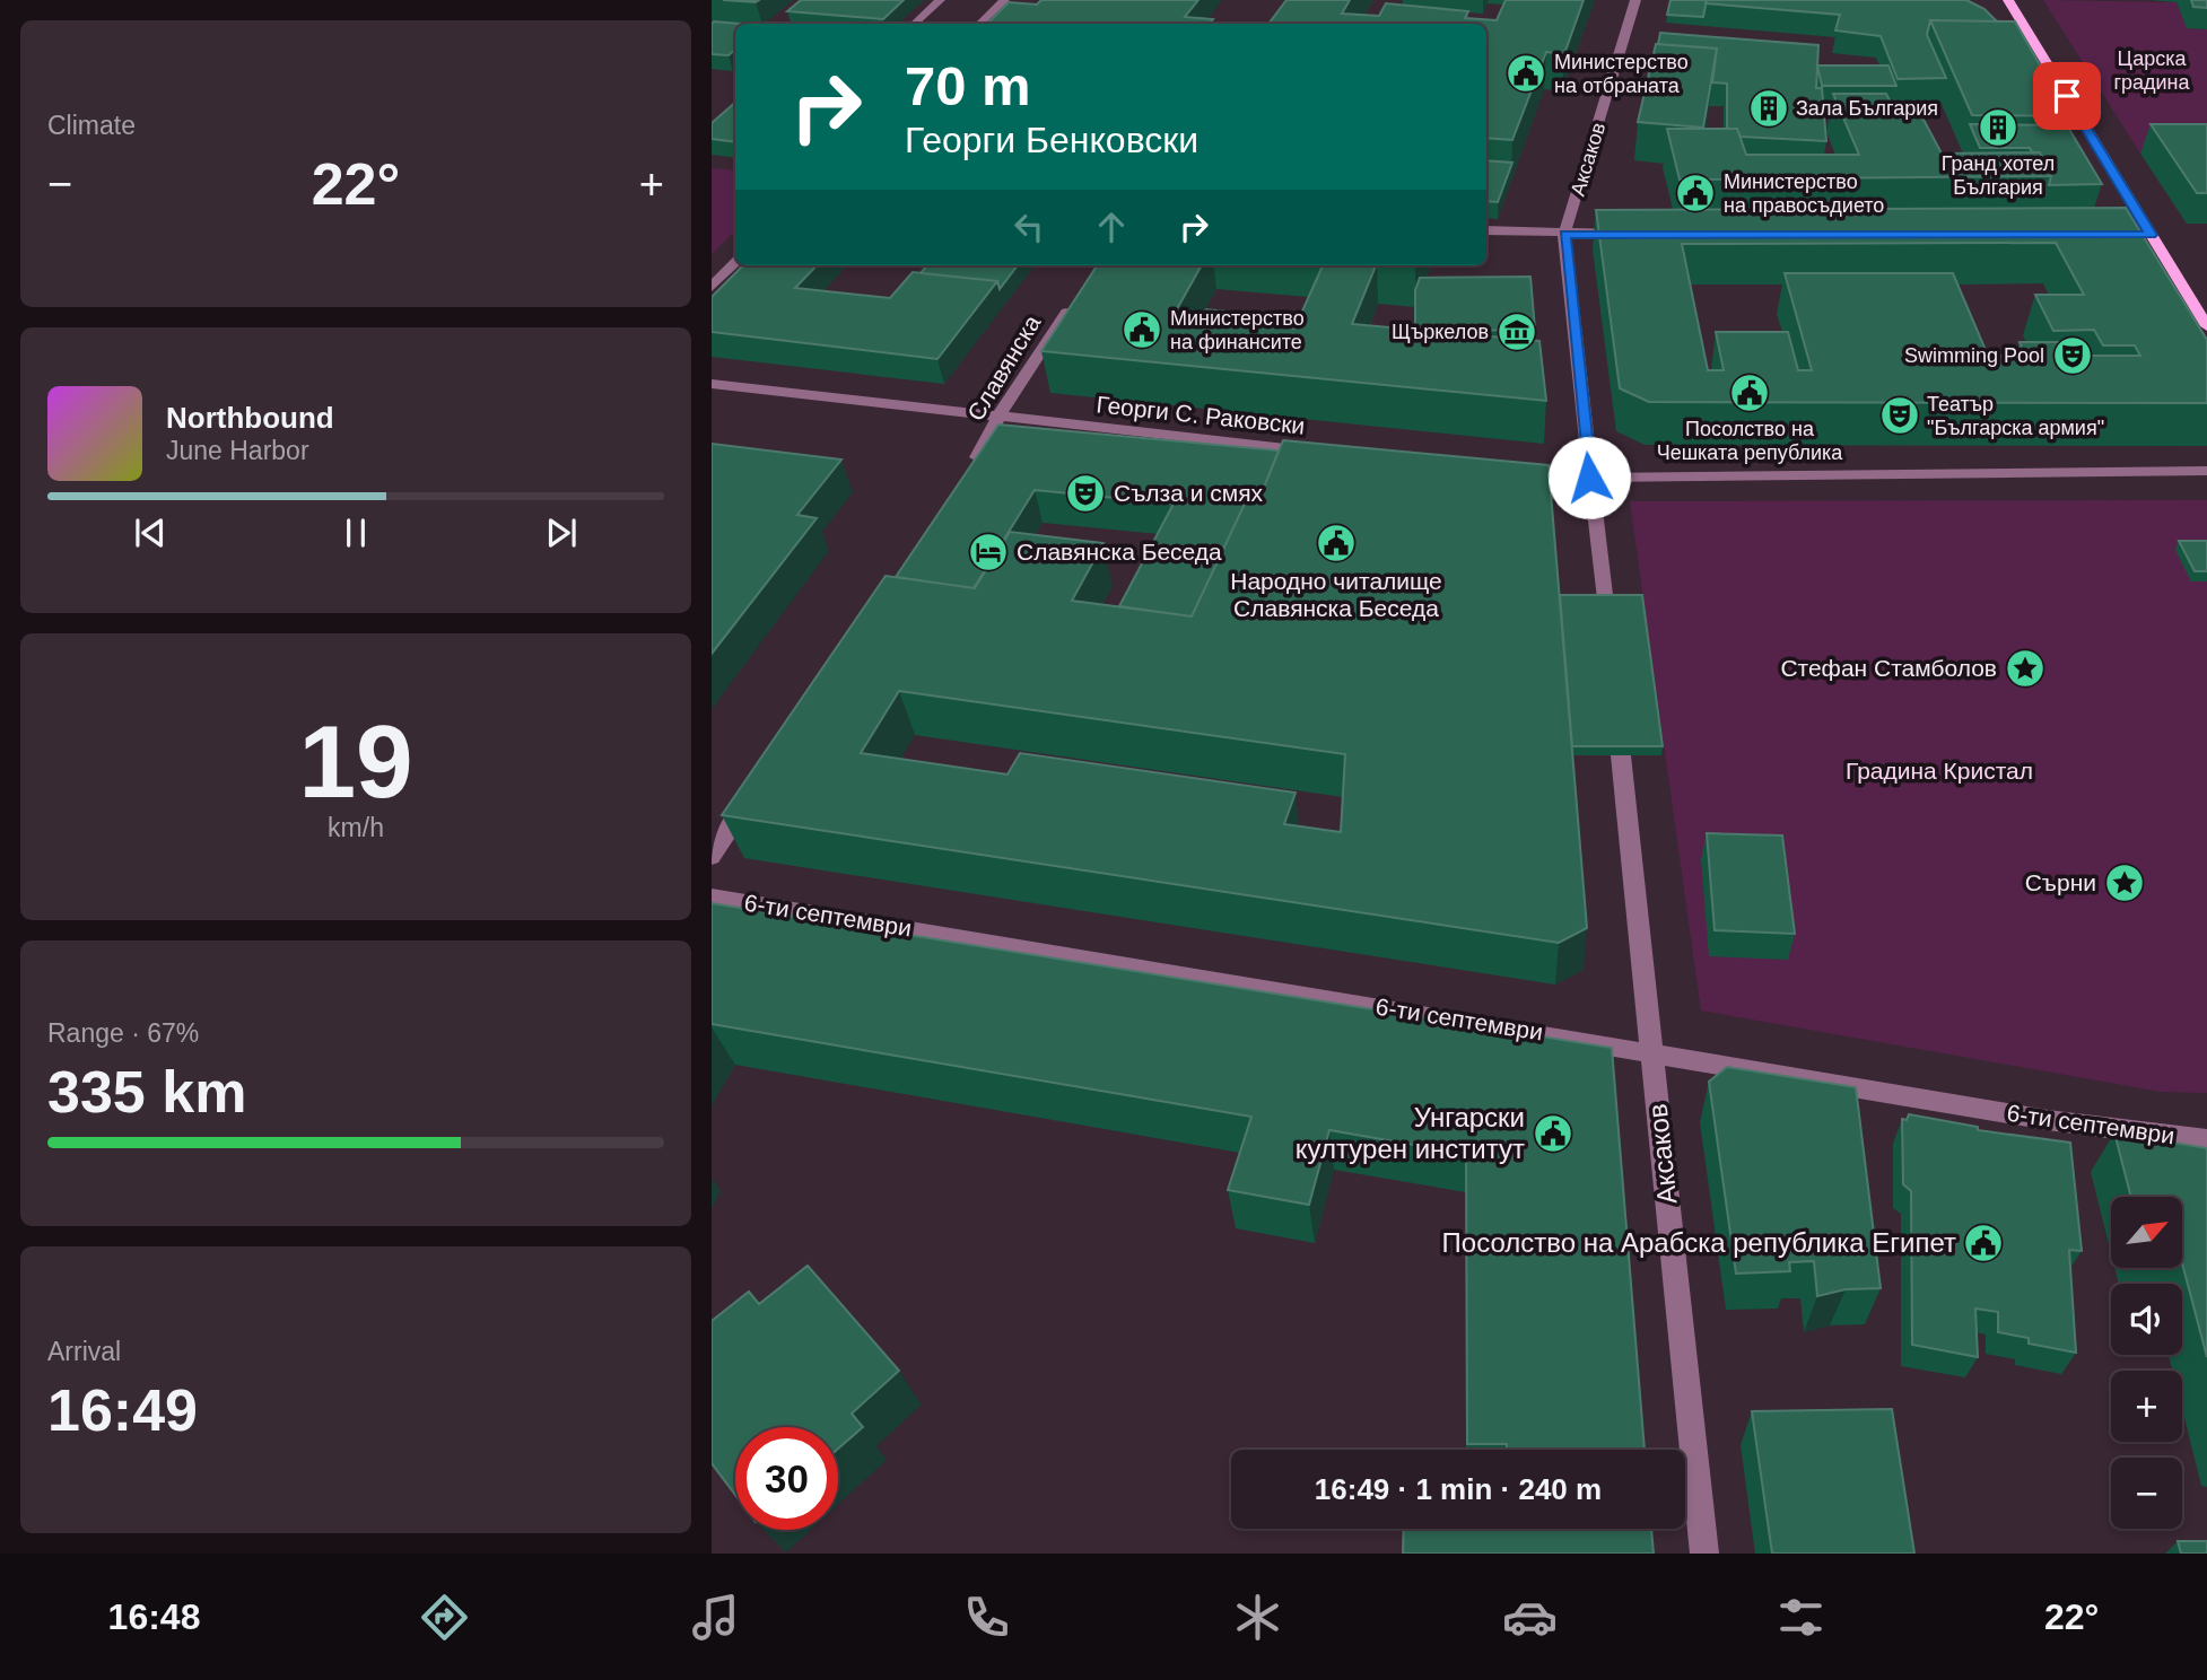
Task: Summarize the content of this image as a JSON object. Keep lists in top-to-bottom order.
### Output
{
  "streets": {
    "street": [
      "Аксаков",
      "Славянска",
      "Георги С. Раковски",
      "6-ти септември"
    ]
  },
  "crossings": [
    ["Аксаков", "6-ти септември"],
    ["Славянска", "Георги С. Раковски"]
  ],
  "parks": ["Царска градина", "Градина Кристал"],
  "places": {
    "public building": [
      "Министерство на отбраната",
      "Министерство на правосъдието",
      "Министерство на финансите",
      "Посолство на Чешката република",
      "Народно читалище Славянска Беседа",
      "Унгарски културен институт",
      "Посолство на Арабска република Египет"
    ],
    "building": ["Зала България", "Гранд хотел България"],
    "museum": ["Щъркелов"],
    "theatre": ["Swimming Pool", "Театър \"Българска армия\"", "Сълза и смях"],
    "hotel": ["Славянска Беседа"],
    "place": ["Стефан Стамболов", "Сърни"]
  },
  "north": "top right",
  "page": {
    "tile": [
      "Climate",
      ["19", "km/h"],
      ["Range · 67%", "335 km"],
      ["Arrival", "16:49"]
    ],
    "turn": ["70 m", "Георги Бенковски"],
    "heat": ["−", "22°", "+"],
    "song": ["Northbound", "June Harbor"],
    "map_buttons": ["+", "−"],
    "limit": "30",
    "trip": "16:49 · 1 min · 240 m",
    "tabs": ["16:48", "22°"]
  }
}
